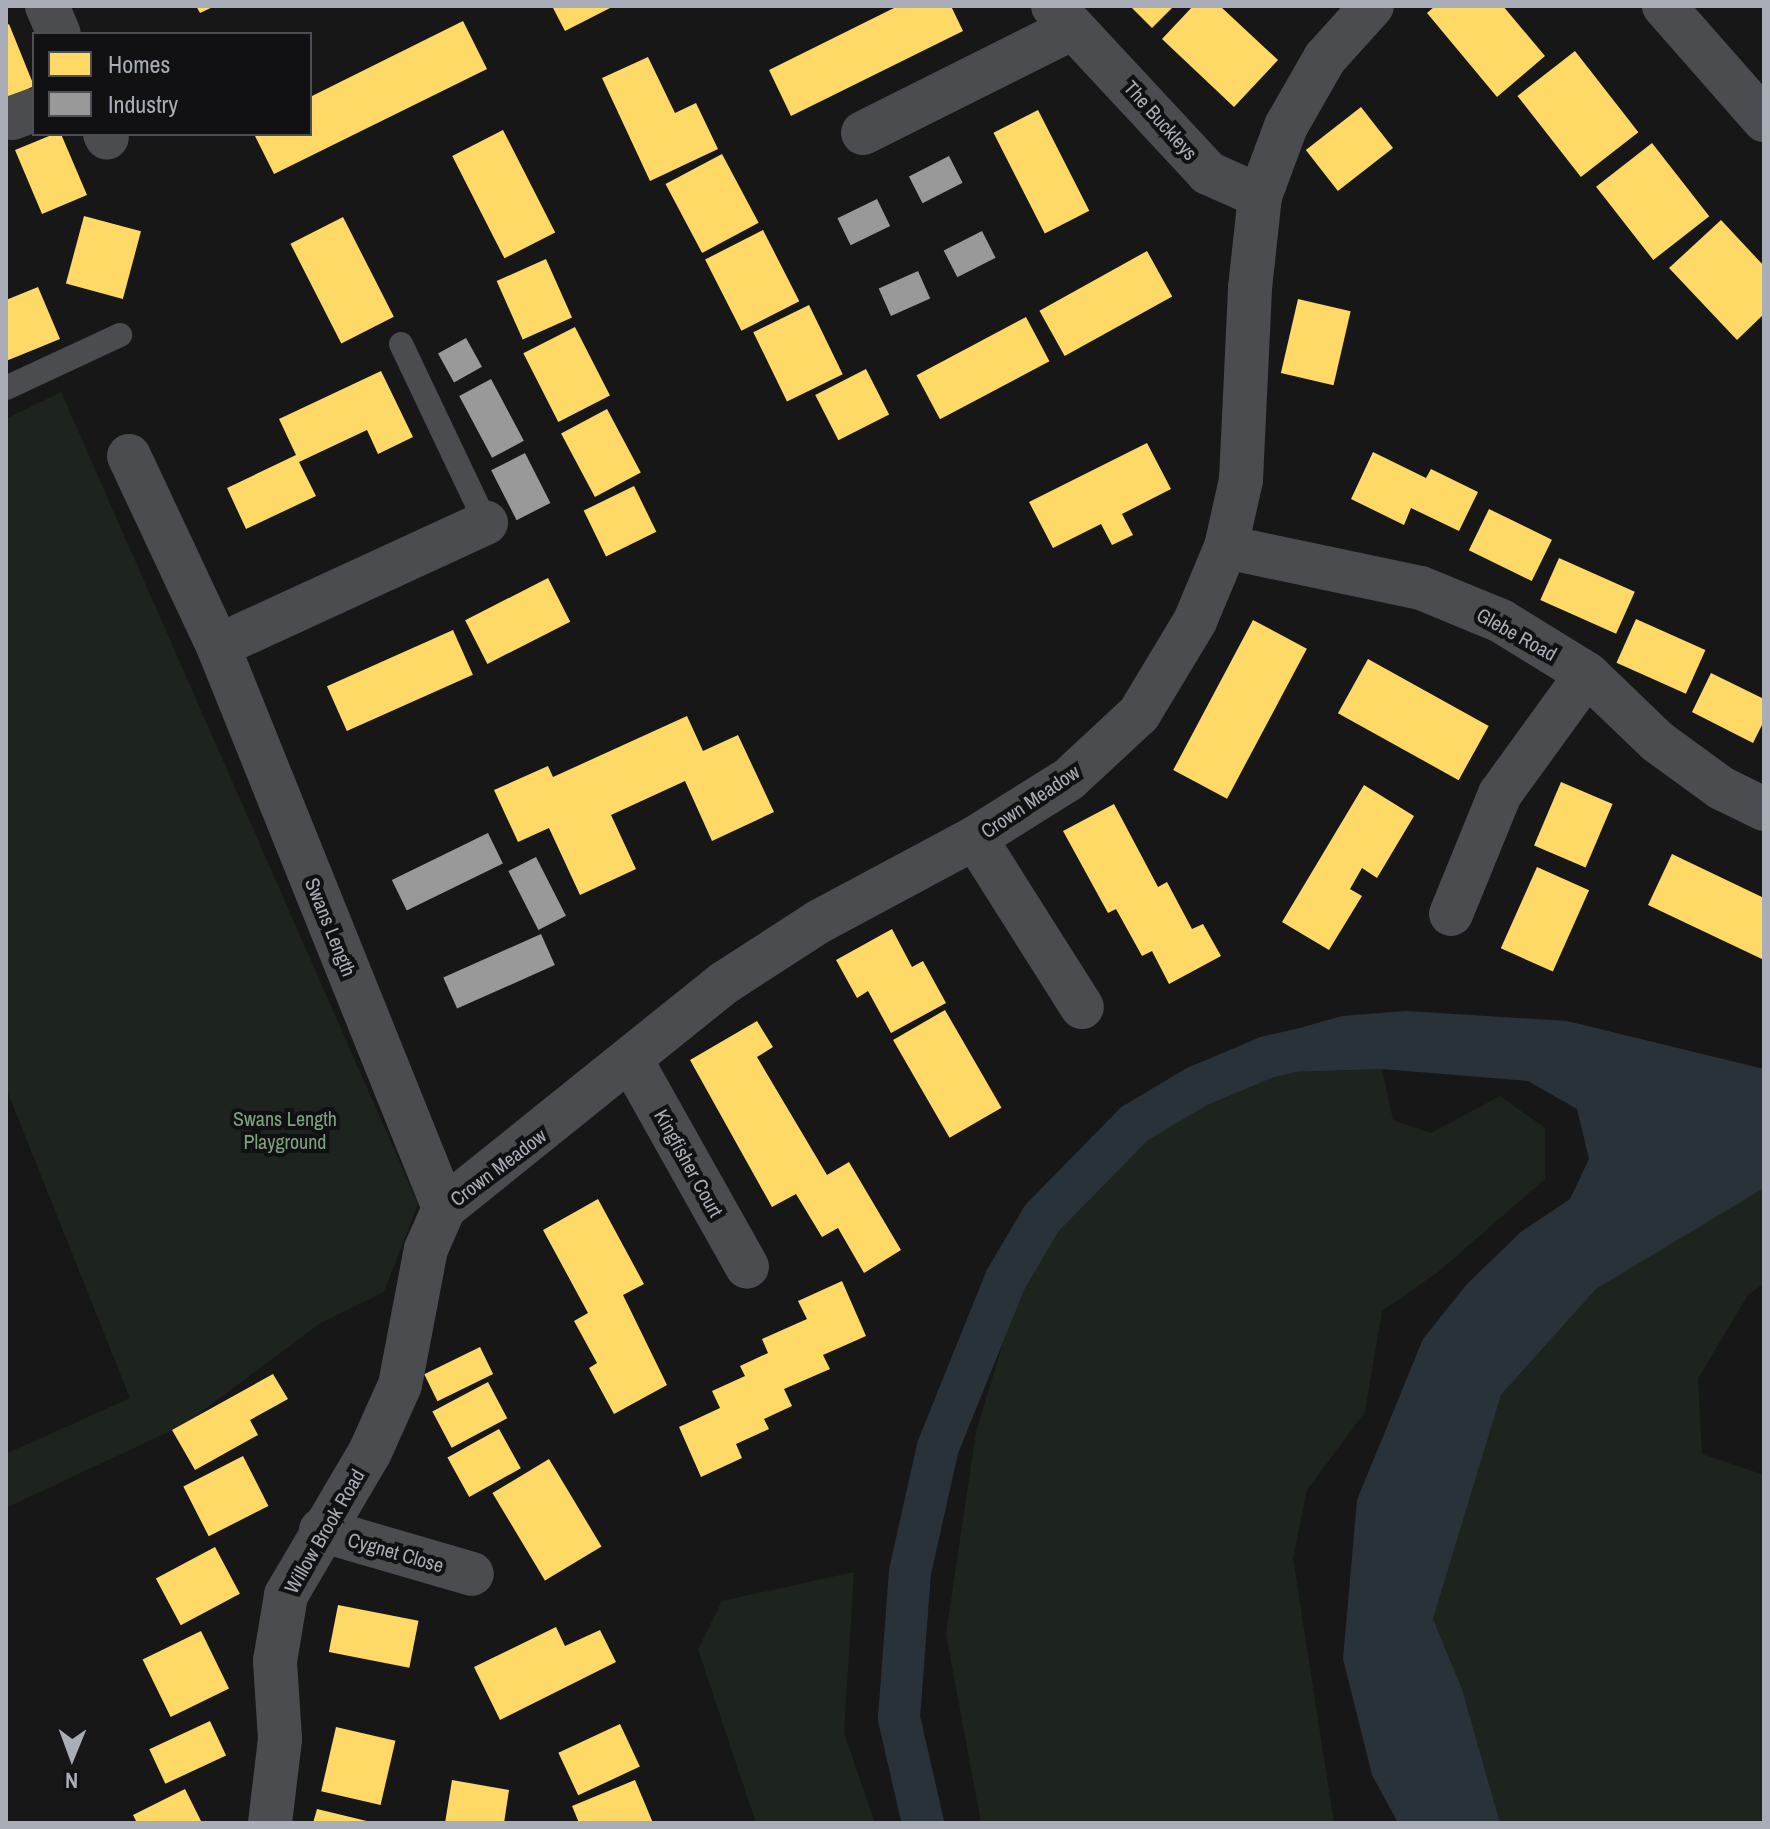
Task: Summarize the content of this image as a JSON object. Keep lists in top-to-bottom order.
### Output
{
  "streets": {
    "street": [
      "The Buckleys",
      "Glebe Road",
      "Crown Meadow",
      "Swans Length",
      "Kingfisher Court",
      "Willow Brook Road",
      "Cygnet Close"
    ]
  },
  "crossings": [
    ["The Buckleys", "Crown Meadow"],
    ["Glebe Road", "Crown Meadow"],
    ["Crown Meadow", "Swans Length"],
    ["Crown Meadow", "Kingfisher Court"],
    ["Crown Meadow", "Willow Brook Road"],
    ["Willow Brook Road", "Cygnet Close"]
  ],
  "parks": ["Swans Length Playground"],
  "legend": ["Homes", "Industry"],
  "north": "bottom"
}
